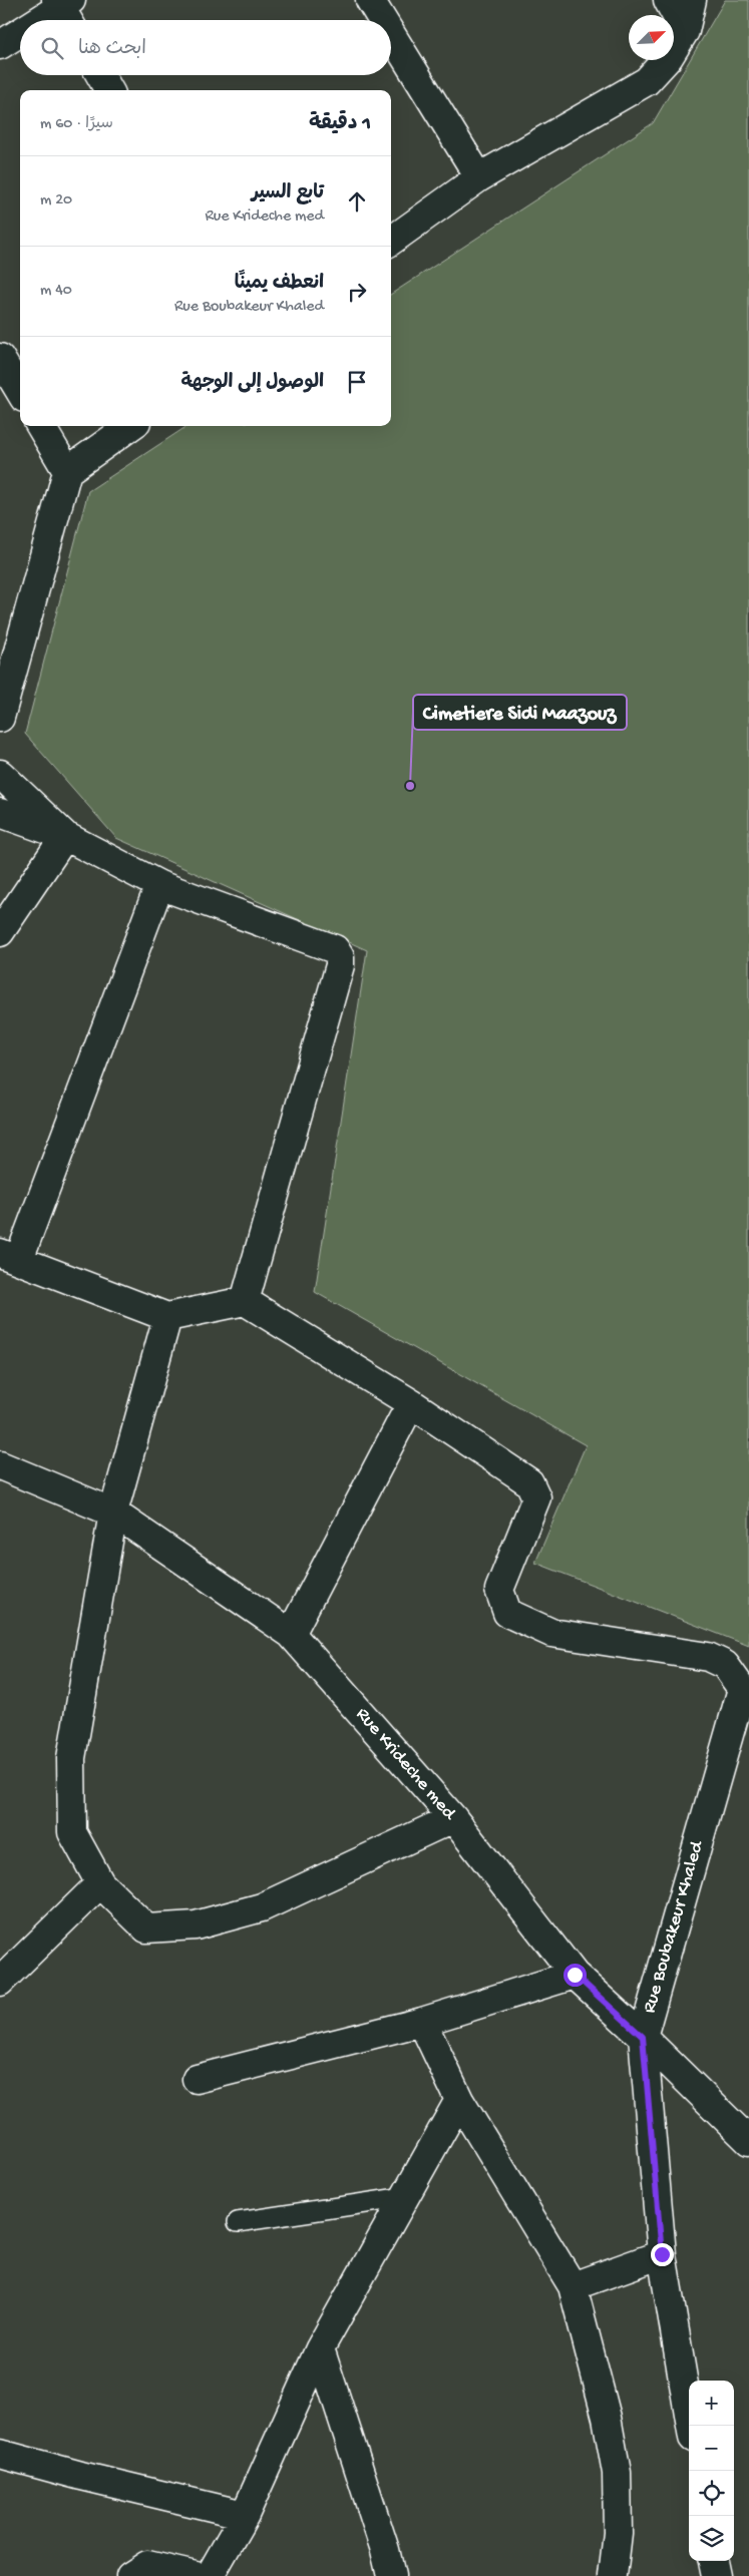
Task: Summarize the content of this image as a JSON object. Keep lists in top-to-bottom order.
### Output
{
  "streets": {
    "street": ["Rue Krideche med", "Rue Boubakeur Khaled"]
  },
  "crossings": [
    ["Rue Krideche med", "Rue Boubakeur Khaled"]
  ],
  "places": ["Cimetiere Sidi Maazouz"],
  "north": "top right",
  "page": {
    "search": "ابحث هنا",
    "heading": ["1 دقيقة", "سيرًا · 60 m"],
    "list": [
      ["تابع السير", "Rue Krideche med", "20 m"],
      ["انعطف يمينًا", "Rue Boubakeur Khaled", "40 m"],
      "الوصول إلى الوجهة"
    ],
    "map_buttons": ["+", "−"]
  }
}
